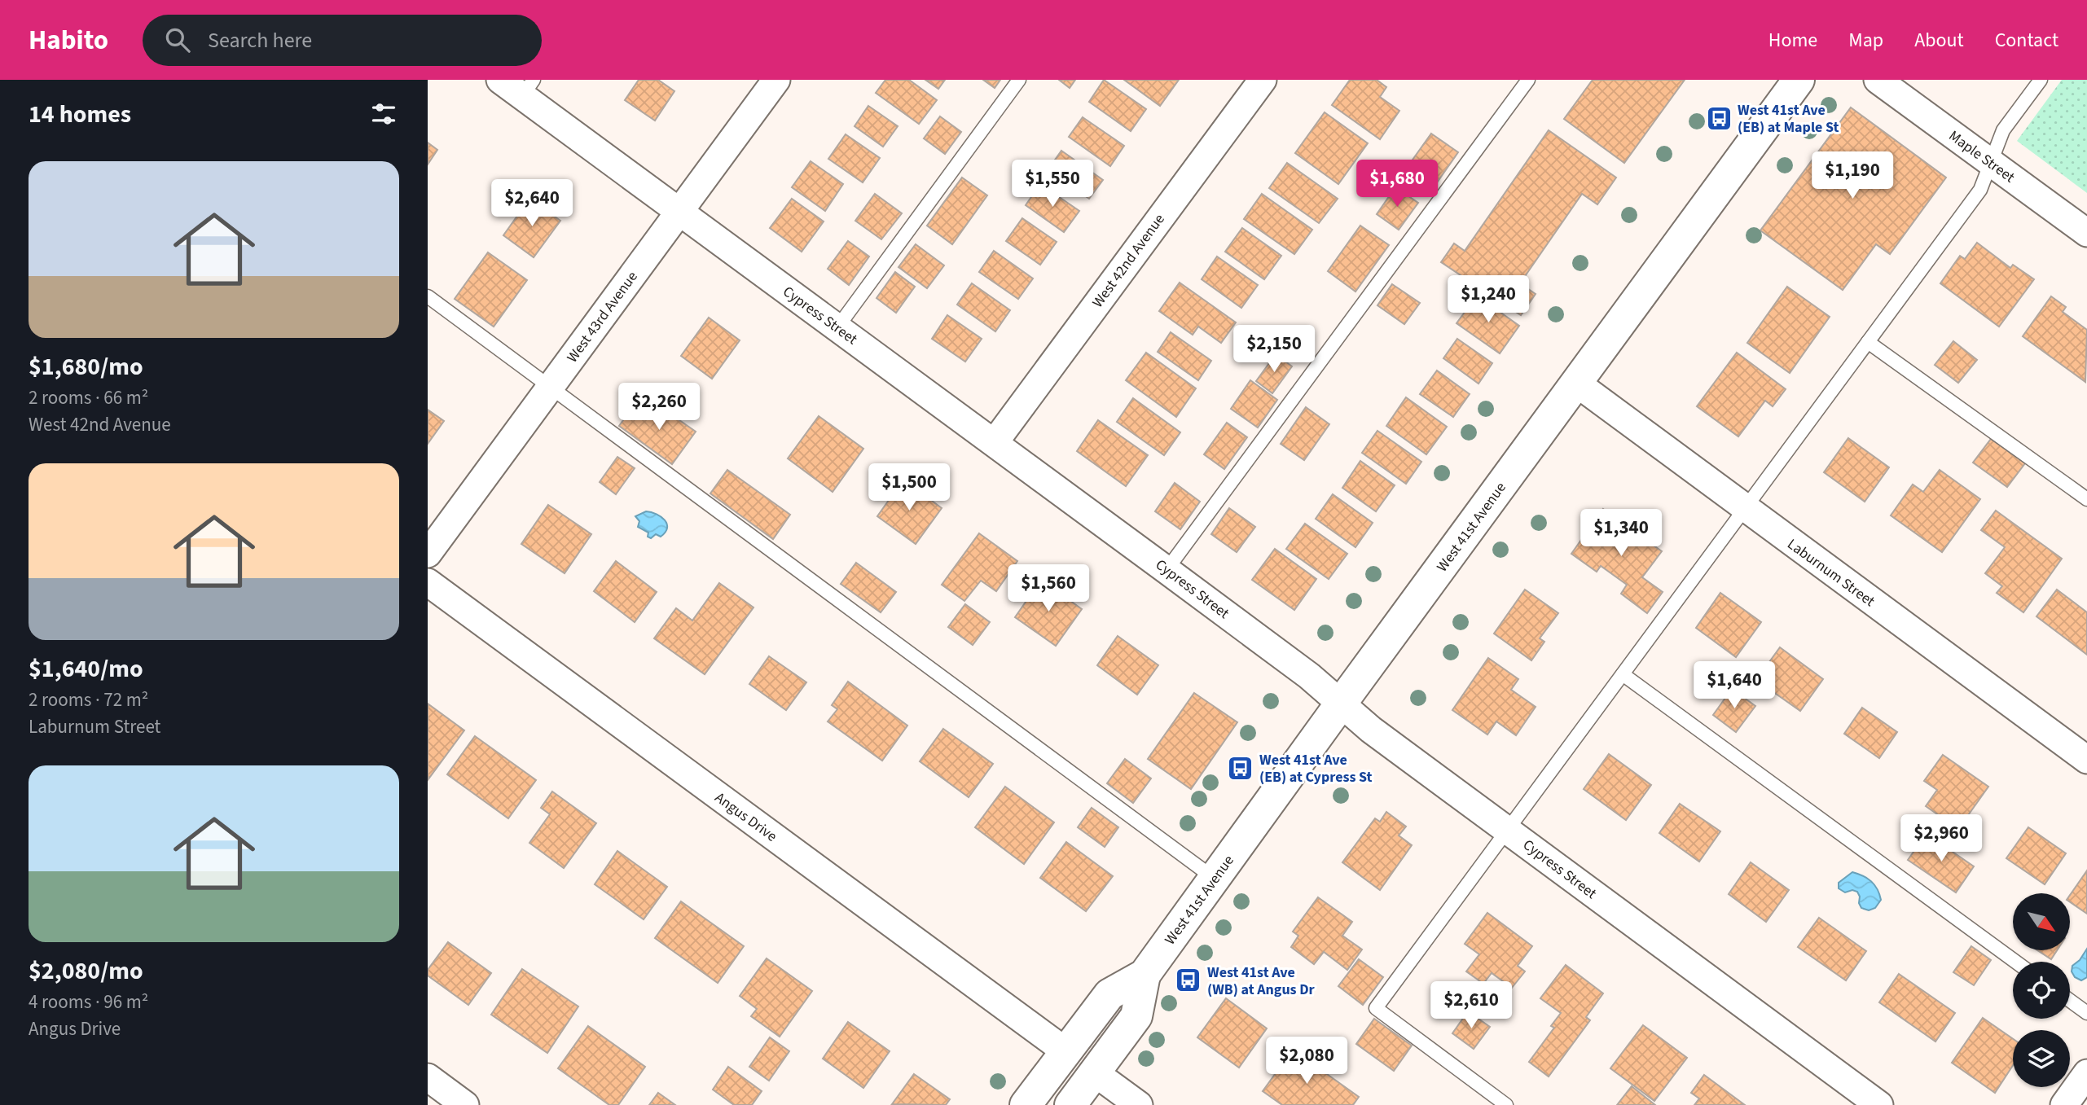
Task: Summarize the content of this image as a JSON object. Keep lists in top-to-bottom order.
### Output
{
  "streets": {
    "main road": ["West 41st Avenue"],
    "street": [
      "Maple Street",
      "West 42nd Avenue",
      "Cypress Street",
      "West 43rd Avenue",
      "Laburnum Street",
      "Angus Drive"
    ]
  },
  "crossings": [
    ["West 42nd Avenue", "Cypress Street"],
    ["Cypress Street", "West 43rd Avenue"],
    ["Cypress Street", "West 41st Avenue"],
    ["West 41st Avenue", "Laburnum Street"],
    ["West 41st Avenue", "Angus Drive"]
  ],
  "places": {
    "bus stop": ["West 41st Ave (EB) at Maple St", "West 41st Ave (EB) at Cypress St", "West 41st Ave (WB) at Angus Dr"]
  },
  "north": "bottom right",
  "page": {
    "header": "Habito",
    "search": "Search here",
    "nav": [
      "Home",
      "Map",
      "About",
      "Contact"
    ],
    "heading": "14 homes",
    "list": [
      {
        "name": "$1,680/mo",
        "note": "2 rooms · 66 m² · West 42nd Avenue"
      },
      {
        "name": "$1,640/mo",
        "note": "2 rooms · 72 m² · Laburnum Street"
      },
      {
        "name": "$2,080/mo",
        "note": "4 rooms · 96 m² · Angus Drive"
      }
    ],
    "price": [
      "$1,190",
      "$1,550",
      "$1,680",
      "$2,640",
      "$1,240",
      "$2,150",
      "$2,260",
      "$1,500",
      "$1,340",
      "$1,560",
      "$1,640",
      "$2,960",
      "$2,610",
      "$2,080"
    ]
  }
}
